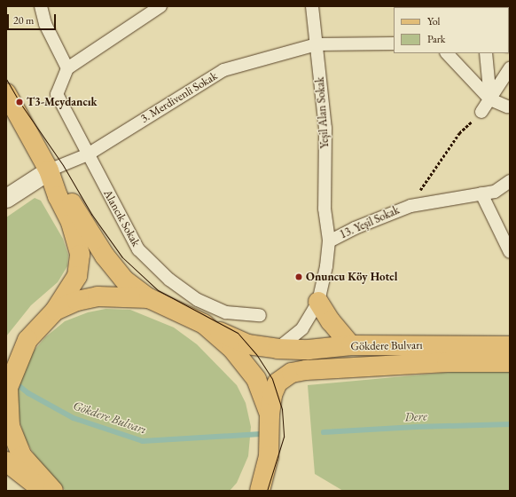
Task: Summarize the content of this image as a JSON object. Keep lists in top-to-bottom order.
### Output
{
  "streets": {
    "main road": ["Gökdere Bulvarı"],
    "street": [
      "3. Merdivenli Sokak",
      "Yeşil Alan Sokak",
      "Alancık Sokak",
      "13. Yeşil Sokak"
    ]
  },
  "crossings": [
    ["3. Merdivenli Sokak", "Yeşil Alan Sokak"],
    ["3. Merdivenli Sokak", "Alancık Sokak"],
    ["Yeşil Alan Sokak", "13. Yeşil Sokak"],
    ["13. Yeşil Sokak", "Gökdere Bulvarı"]
  ],
  "water": ["Dere", "Gökdere Bulvarı"],
  "places": ["T3-Meydancık", "Onuncu Köy Hotel"],
  "legend": ["Yol", "Park"],
  "scale_bar": "20 m"
}
